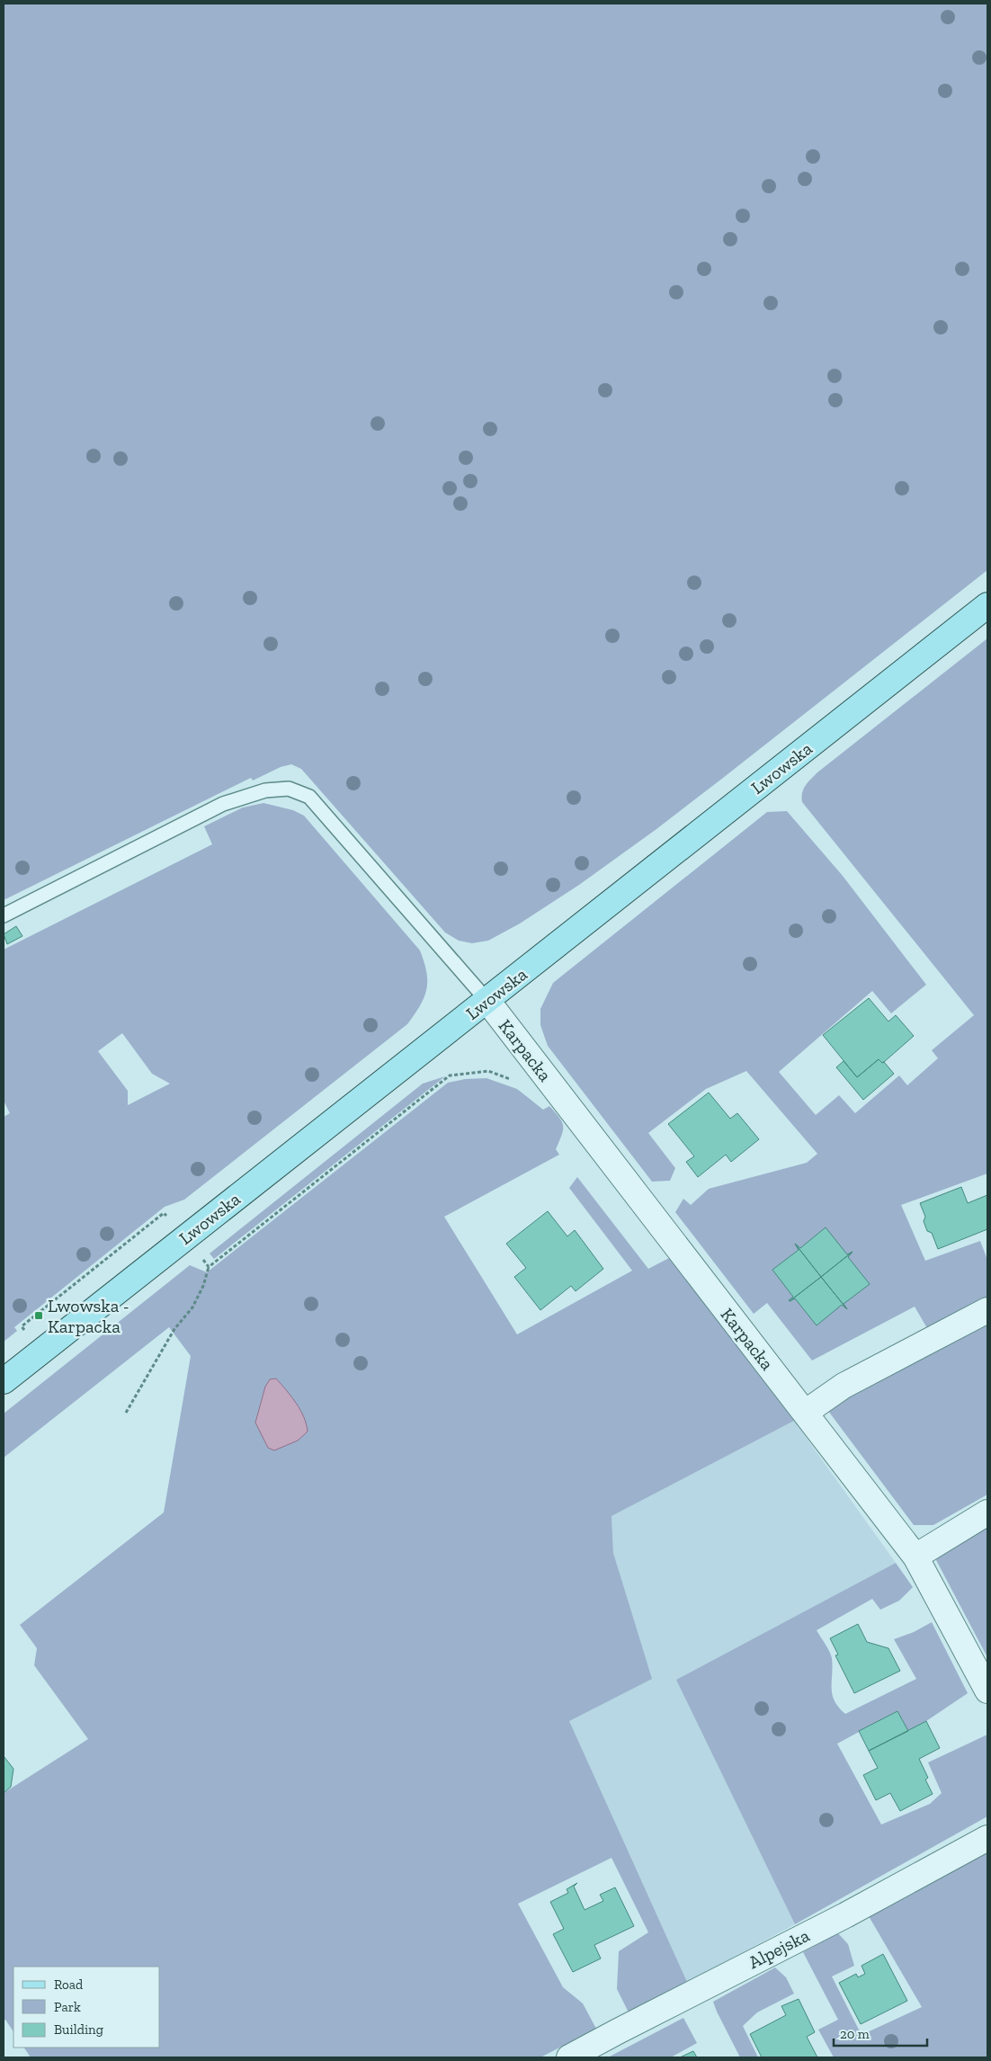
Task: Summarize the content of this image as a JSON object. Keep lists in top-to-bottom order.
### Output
{
  "streets": {
    "main road": ["Lwowska"],
    "street": ["Karpacka", "Alpejska"]
  },
  "crossings": [
    ["Lwowska", "Karpacka"]
  ],
  "places": {
    "transit": ["Lwowska - Karpacka"]
  },
  "legend": ["Road", "Park", "Building"],
  "scale_bar": "20 m"
}
